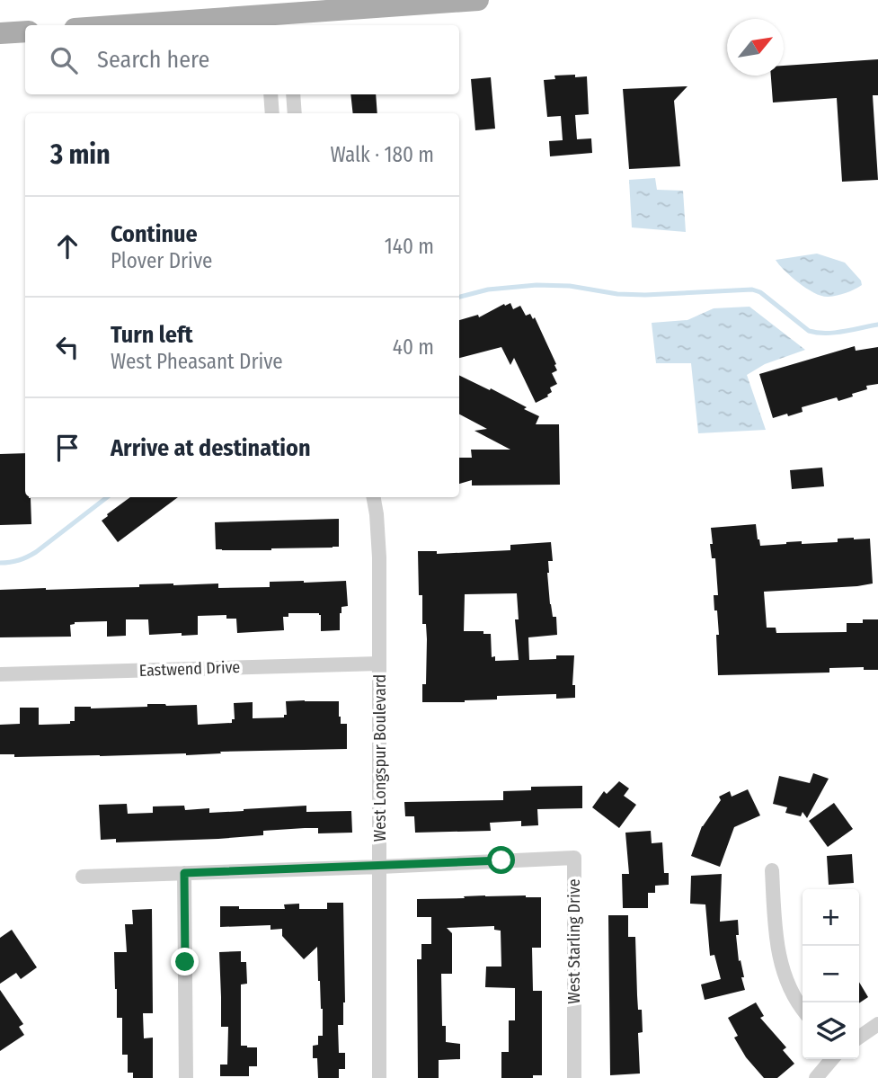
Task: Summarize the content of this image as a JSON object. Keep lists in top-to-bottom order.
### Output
{
  "streets": {
    "street": ["Eastwend Drive", "West Longspur Boulevard", "West Starling Drive"]
  },
  "crossings": [
    ["Eastwend Drive", "West Longspur Boulevard"],
    ["West Longspur Boulevard", "West Starling Drive"]
  ],
  "north": "top right",
  "page": {
    "search": "Search here",
    "heading": ["3 min", "Walk · 180 m"],
    "list": [
      ["Continue", "Plover Drive", "140 m"],
      ["Turn left", "West Pheasant Drive", "40 m"],
      "Arrive at destination"
    ],
    "map_buttons": ["+", "−"]
  }
}
